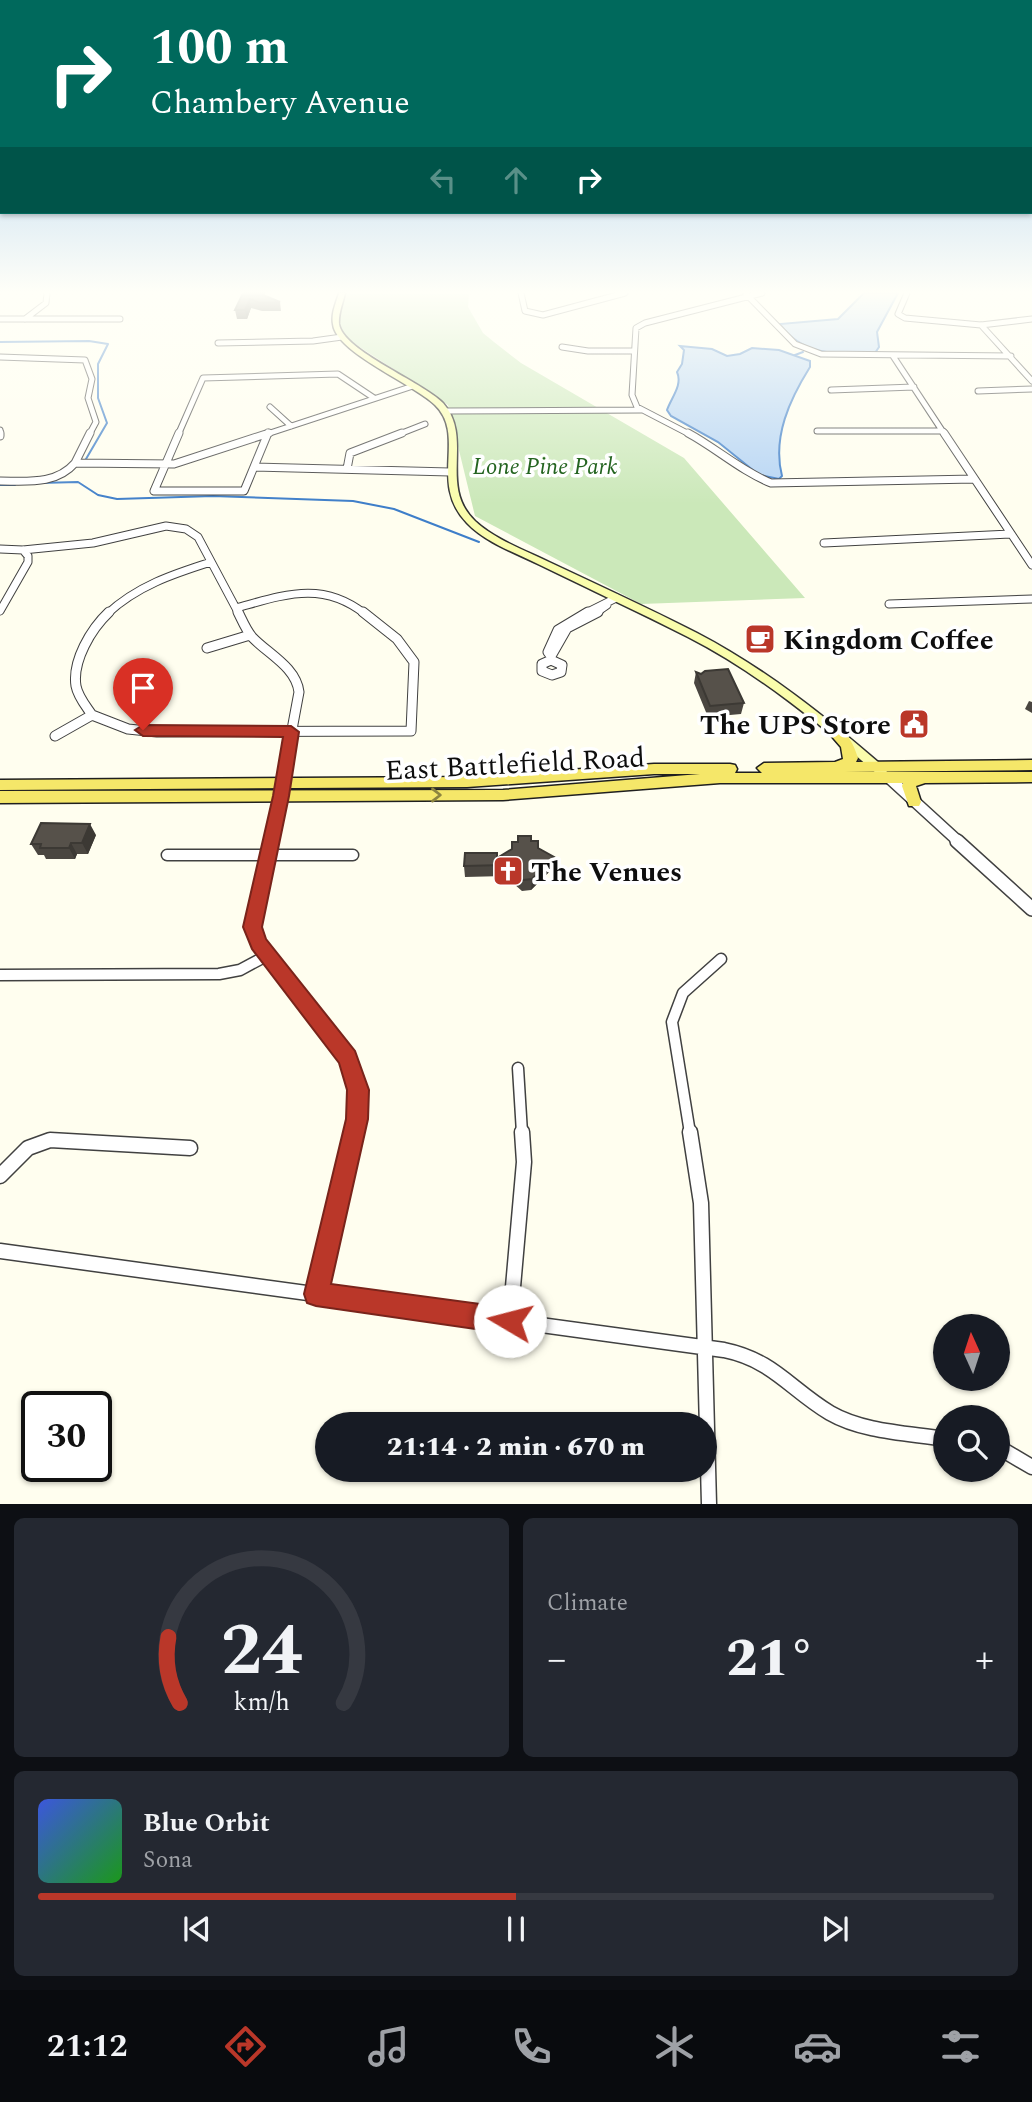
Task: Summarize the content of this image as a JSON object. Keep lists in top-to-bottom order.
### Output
{
  "streets": {
    "main road": ["East Battlefield Road"]
  },
  "parks": ["Lone Pine Park"],
  "places": {
    "cafe": ["Kingdom Coffee"],
    "public building": ["The UPS Store"],
    "church": ["The Venues"]
  },
  "north": "top",
  "page": {
    "turn": ["100 m", "Chambery Avenue"],
    "limit": "30",
    "trip": "21:14 · 2 min · 670 m",
    "tile": "Climate",
    "heat": ["−", "21°", "+"],
    "song": ["Blue Orbit", "Sona"],
    "tabs": "21:12",
    "gauge": ["24", "km/h"]
  }
}
